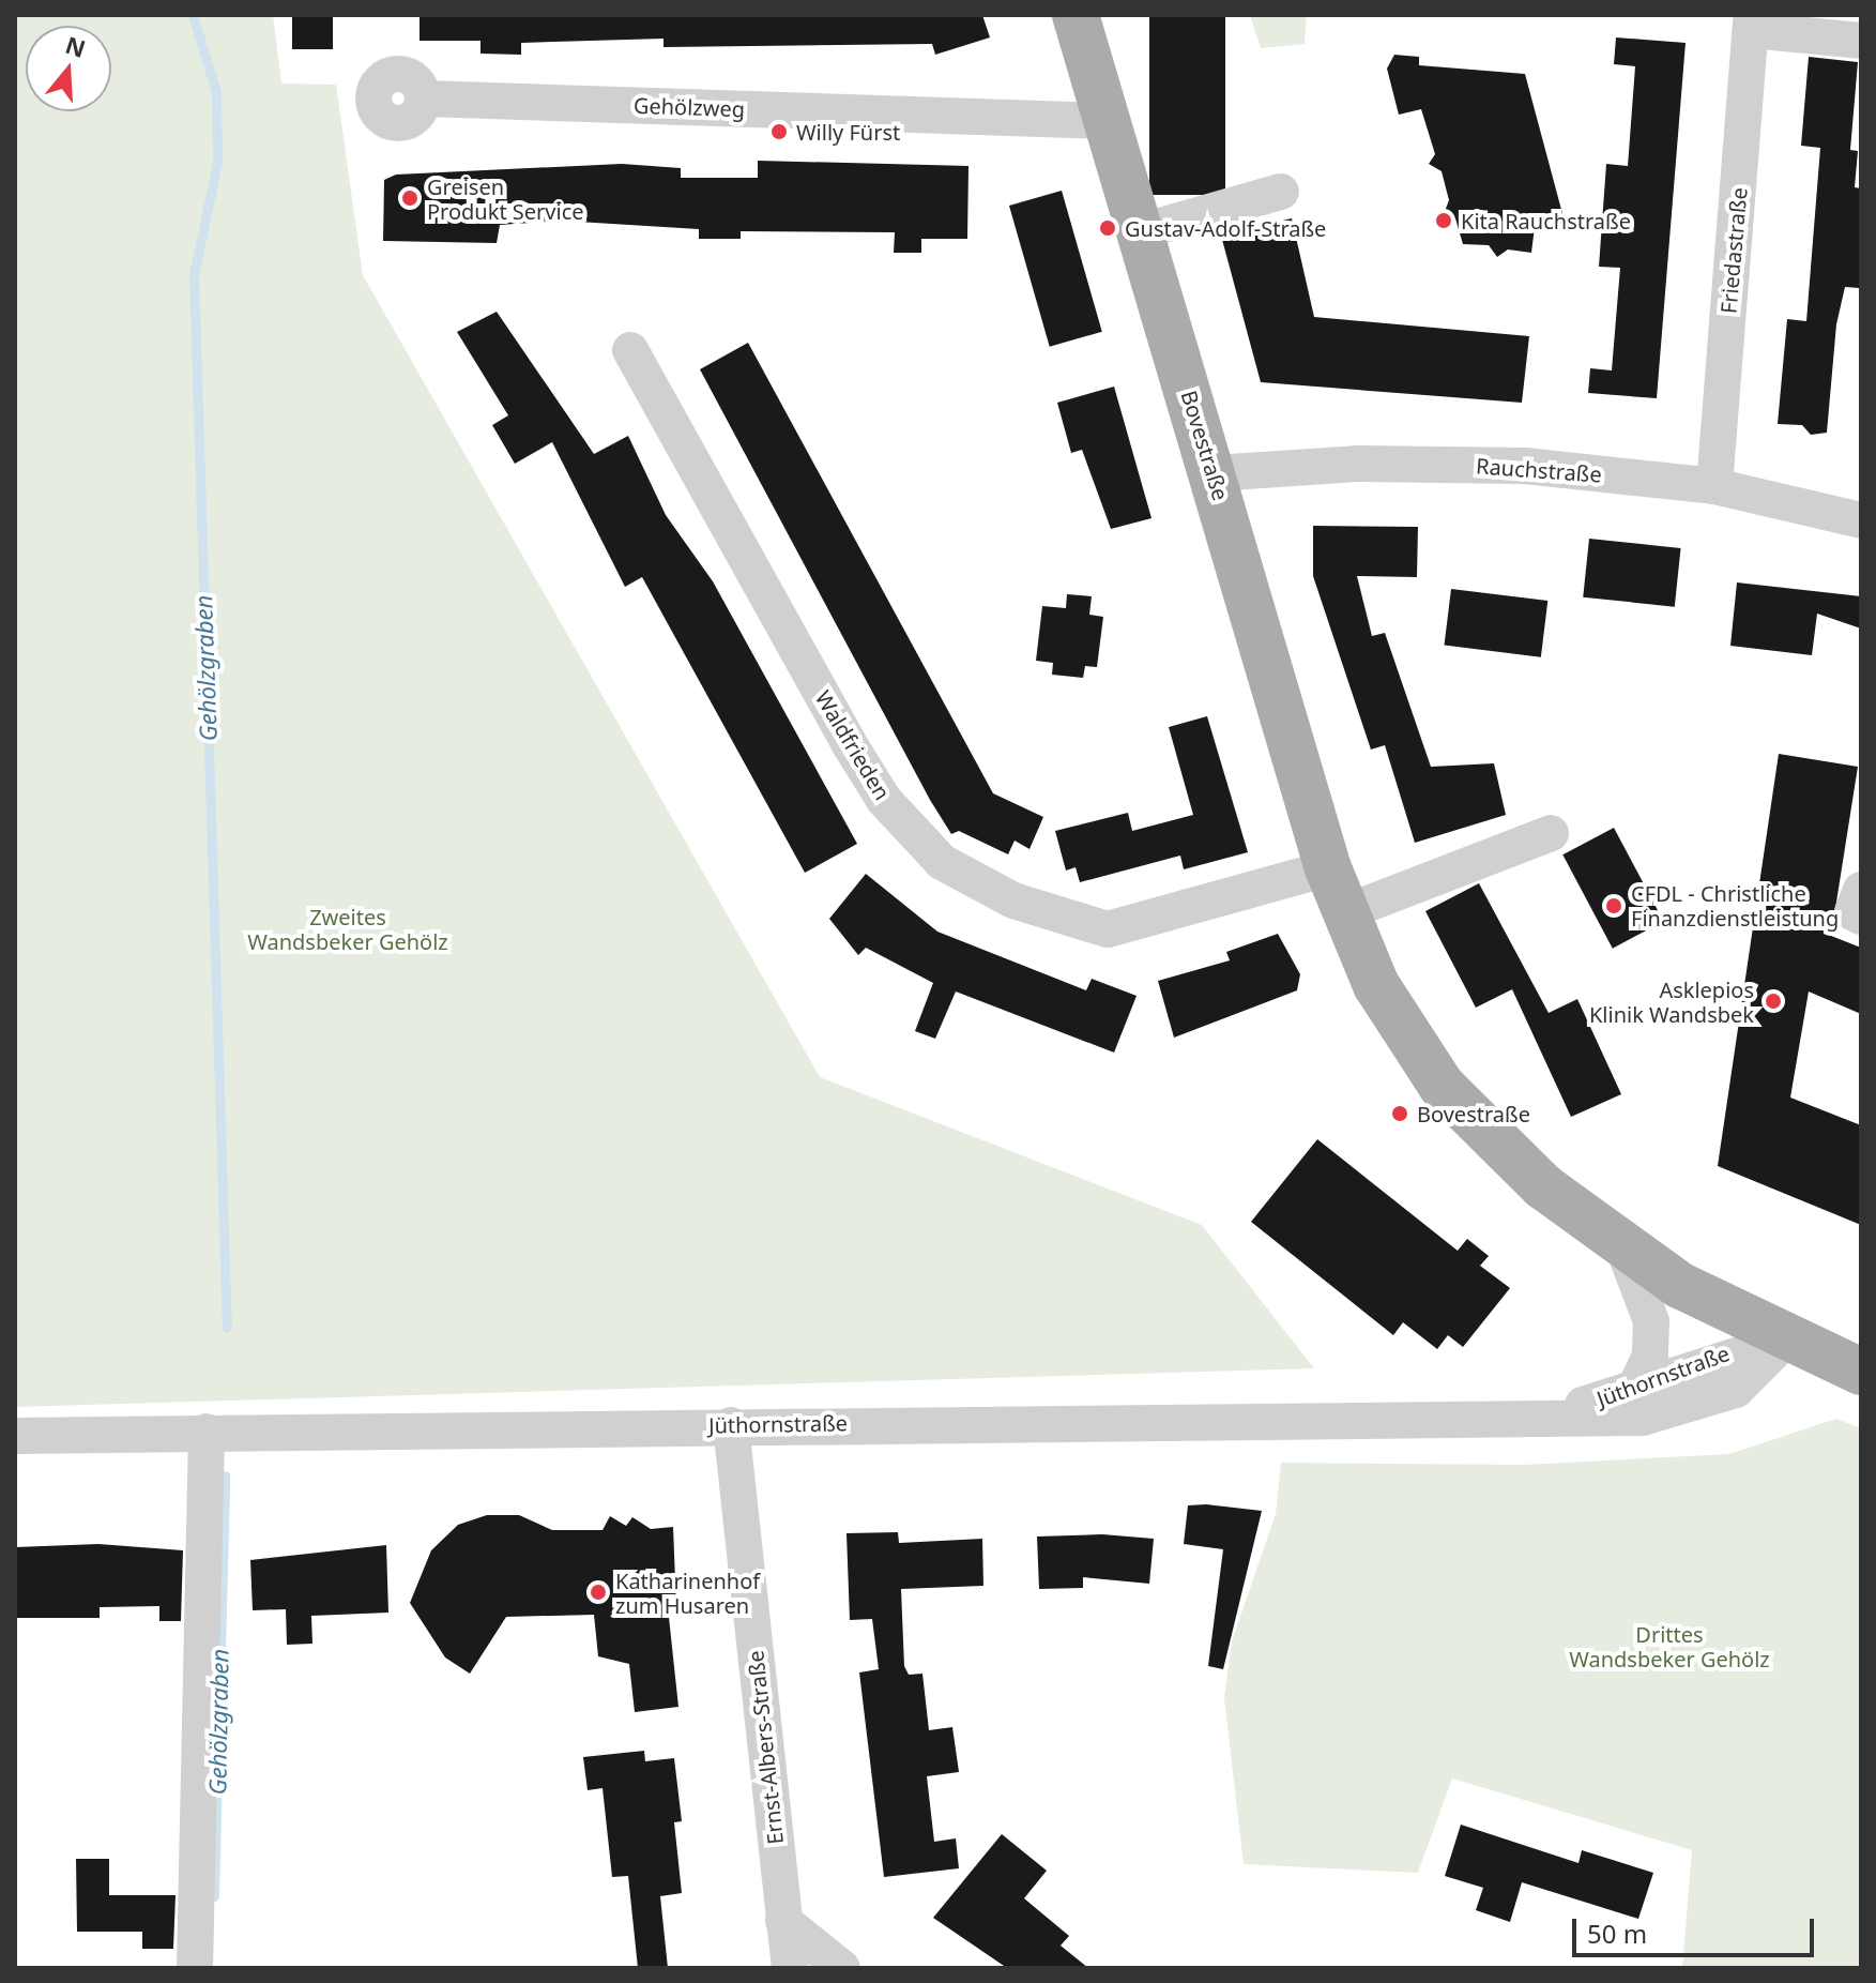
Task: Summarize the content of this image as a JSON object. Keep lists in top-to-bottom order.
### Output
{
  "streets": {
    "main road": ["Bovestraße"],
    "street": [
      "Gehölzweg",
      "Friedastraße",
      "Rauchstraße",
      "Waldfrieden",
      "Jüthornstraße",
      "Ernst-Albers-Straße"
    ]
  },
  "crossings": [
    ["Gehölzweg", "Bovestraße"],
    ["Friedastraße", "Rauchstraße"],
    ["Bovestraße", "Rauchstraße"],
    ["Bovestraße", "Waldfrieden"],
    ["Bovestraße", "Jüthornstraße"],
    ["Jüthornstraße", "Ernst-Albers-Straße"]
  ],
  "water": ["Gehölzgraben"],
  "parks": ["Zweites Wandsbeker Gehölz", "Drittes Wandsbeker Gehölz"],
  "places": [
    "Willy Fürst",
    "Greisen Produkt Service",
    "Kita Rauchstraße",
    "Gustav-Adolf-Straße",
    "CFDL - Christliche Finanzdienstleistung",
    "Asklepios Klinik Wandsbek",
    "Bovestraße",
    "Katharinenhof zum Husaren"
  ],
  "scale_bar": "50 m",
  "north": "top"
}
